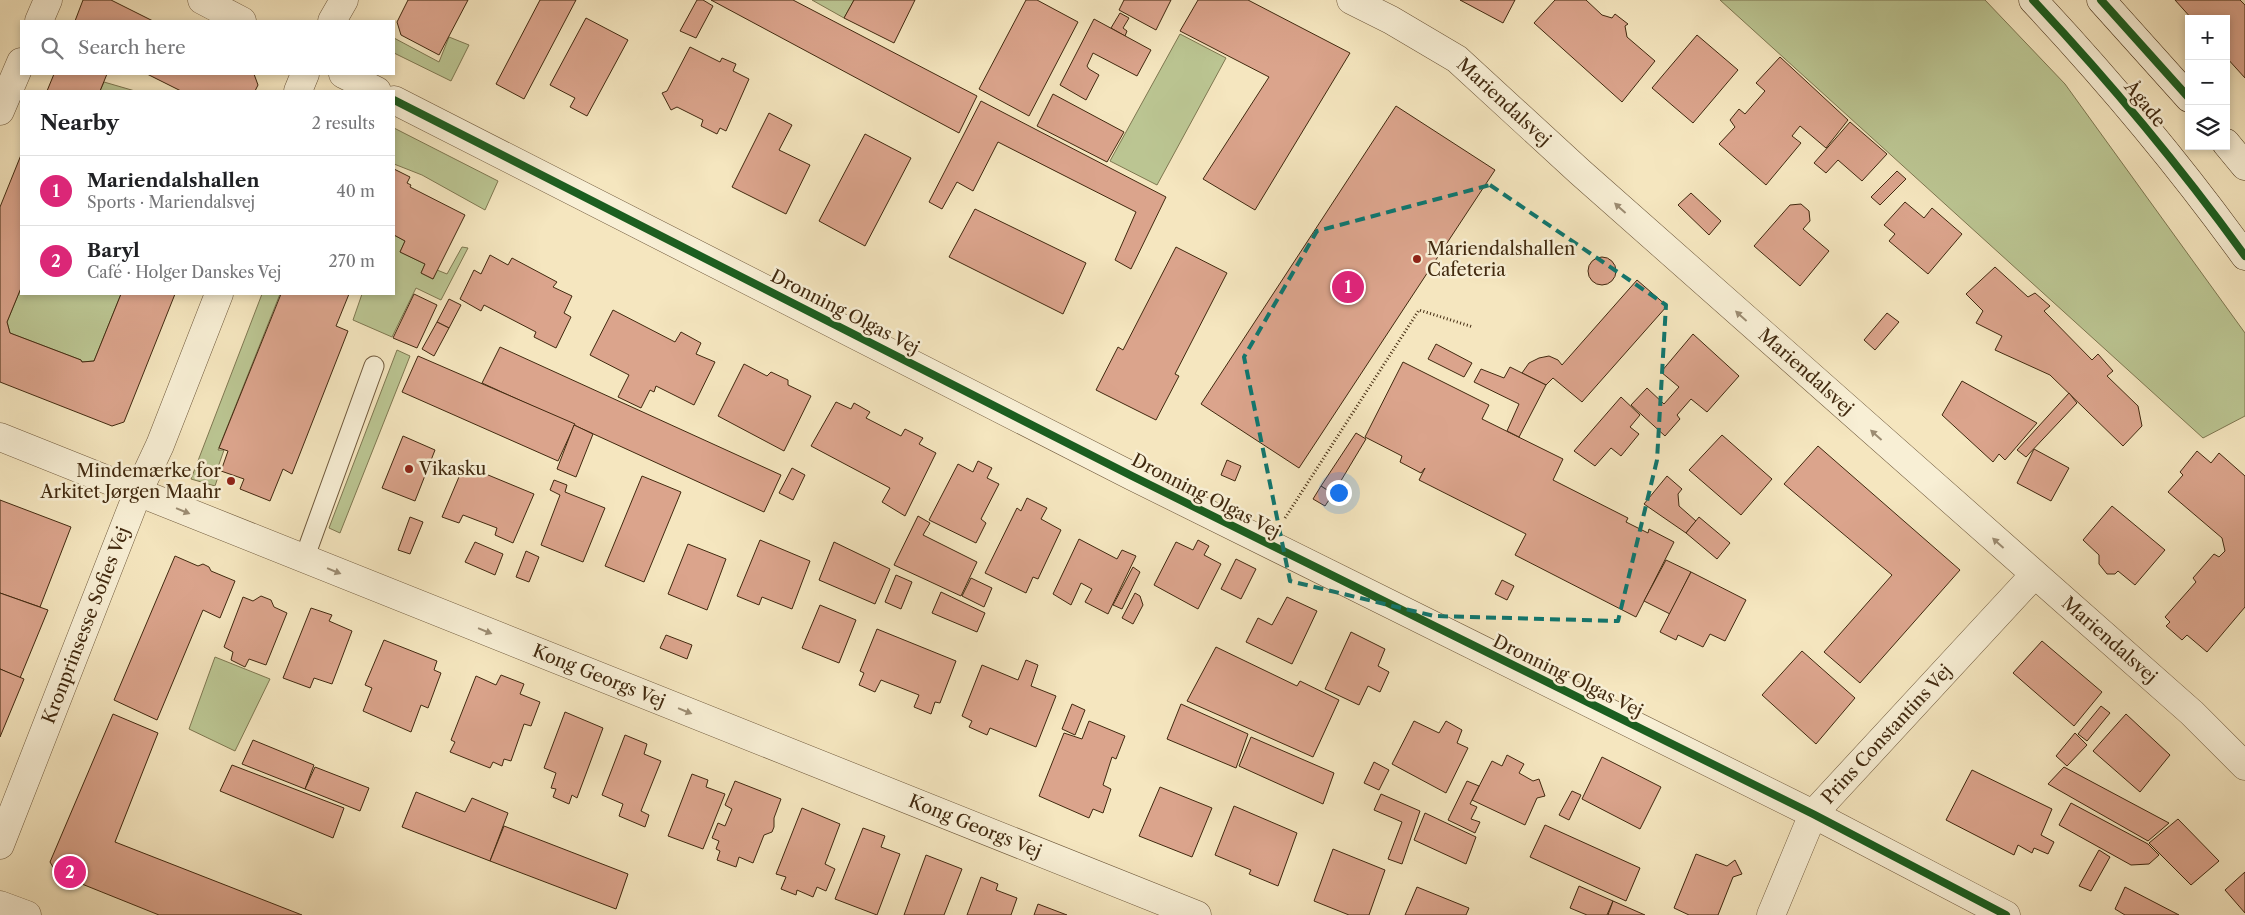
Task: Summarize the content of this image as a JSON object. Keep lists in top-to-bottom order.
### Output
{
  "streets": {
    "street": [
      "Mariendalsvej",
      "Ågade",
      "Dronning Olgas Vej",
      "Kronprinsesse Sofies Vej",
      "Kong Georgs Vej",
      "Prins Constantins Vej"
    ]
  },
  "crossings": [
    ["Mariendalsvej", "Prins Constantins Vej"],
    ["Dronning Olgas Vej", "Prins Constantins Vej"],
    ["Kronprinsesse Sofies Vej", "Kong Georgs Vej"]
  ],
  "one_way": ["Mariendalsvej", "Kong Georgs Vej"],
  "places": ["Mariendalshallen Cafeteria", "Vikasku", "Mindemærke for Arkitet Jørgen Maahr"],
  "page": {
    "map_buttons": ["+", "−"],
    "search": "Search here",
    "heading": ["Nearby", "2 results"],
    "list": [
      {
        "mark": "1",
        "name": "Mariendalshallen",
        "note": "Sports · Mariendalsvej",
        "value": "40 m"
      },
      {
        "mark": "2",
        "name": "Baryl",
        "note": "Café · Holger Danskes Vej",
        "value": "270 m"
      }
    ],
    "pins": ["1", "2"]
  }
}
